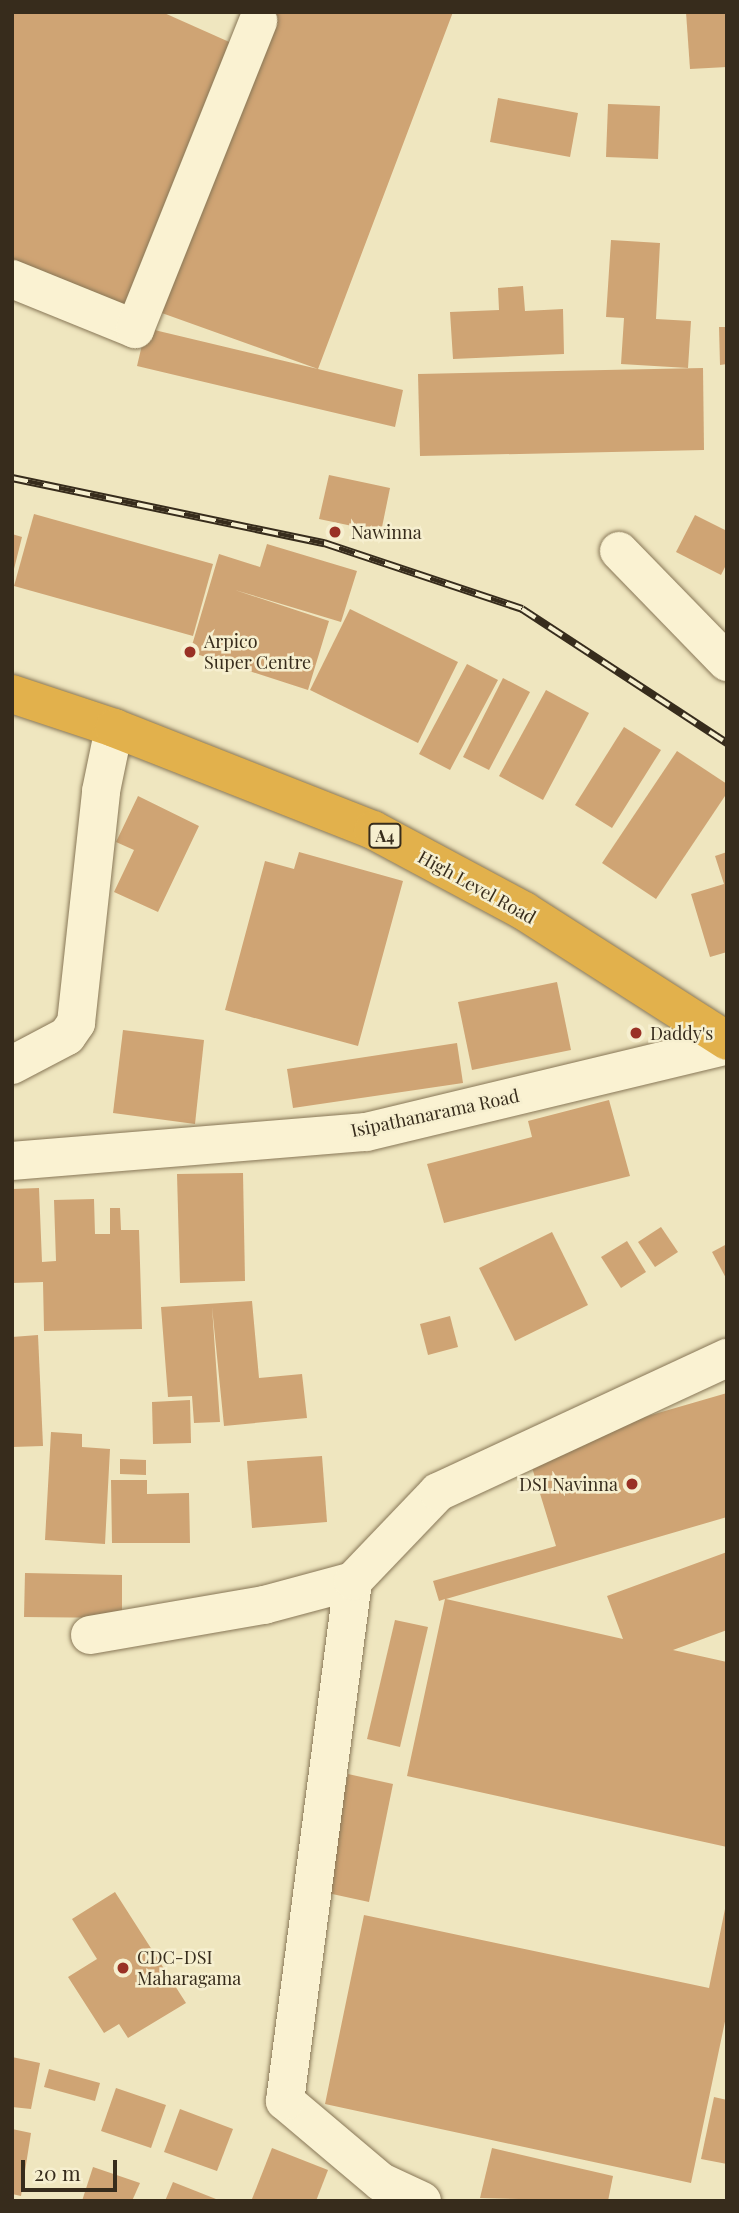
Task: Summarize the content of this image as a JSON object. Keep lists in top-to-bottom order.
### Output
{
  "streets": {
    "highway": ["A4", "High Level Road"],
    "street": ["Isipathanarama Road"]
  },
  "crossings": [
    ["High Level Road", "Isipathanarama Road"]
  ],
  "places": [
    "Nawinna",
    "Arpico Super Centre",
    "Daddy's",
    "DSI Navinna",
    "CDC-DSI Maharagama"
  ],
  "scale_bar": "20 m"
}
